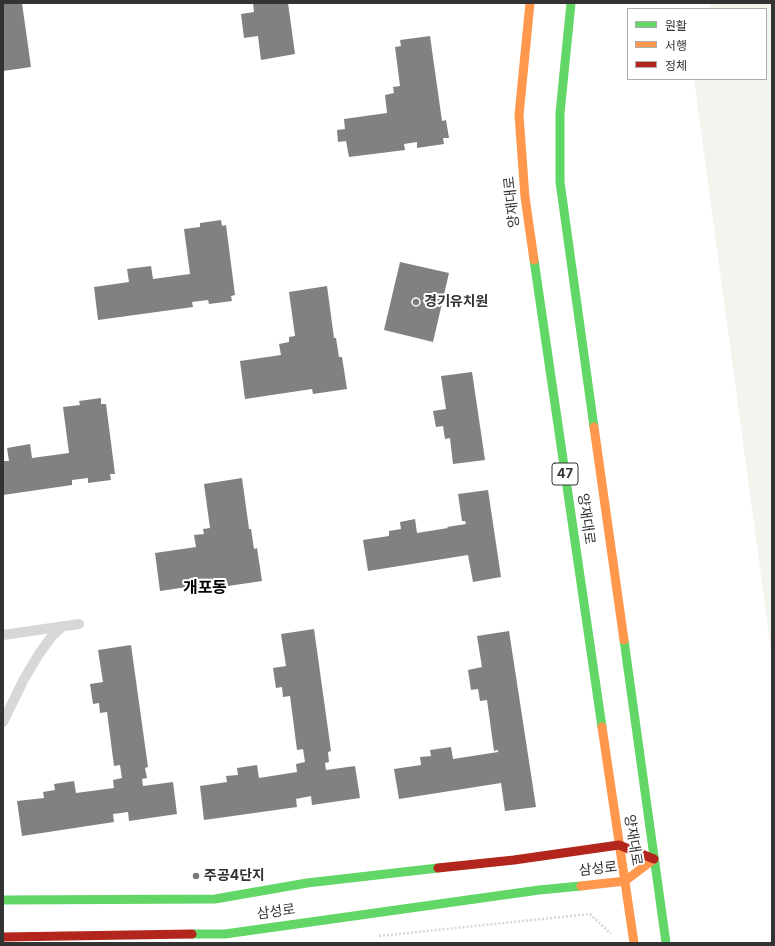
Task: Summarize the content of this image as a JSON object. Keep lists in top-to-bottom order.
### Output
{
  "streets": {
    "main road": ["양재대로", "47", "삼성로"]
  },
  "crossings": [
    ["양재대로", "삼성로"]
  ],
  "districts": ["개포동"],
  "places": ["경기유치원", "주공4단지"],
  "legend": ["원활", "서행", "정체"]
}
